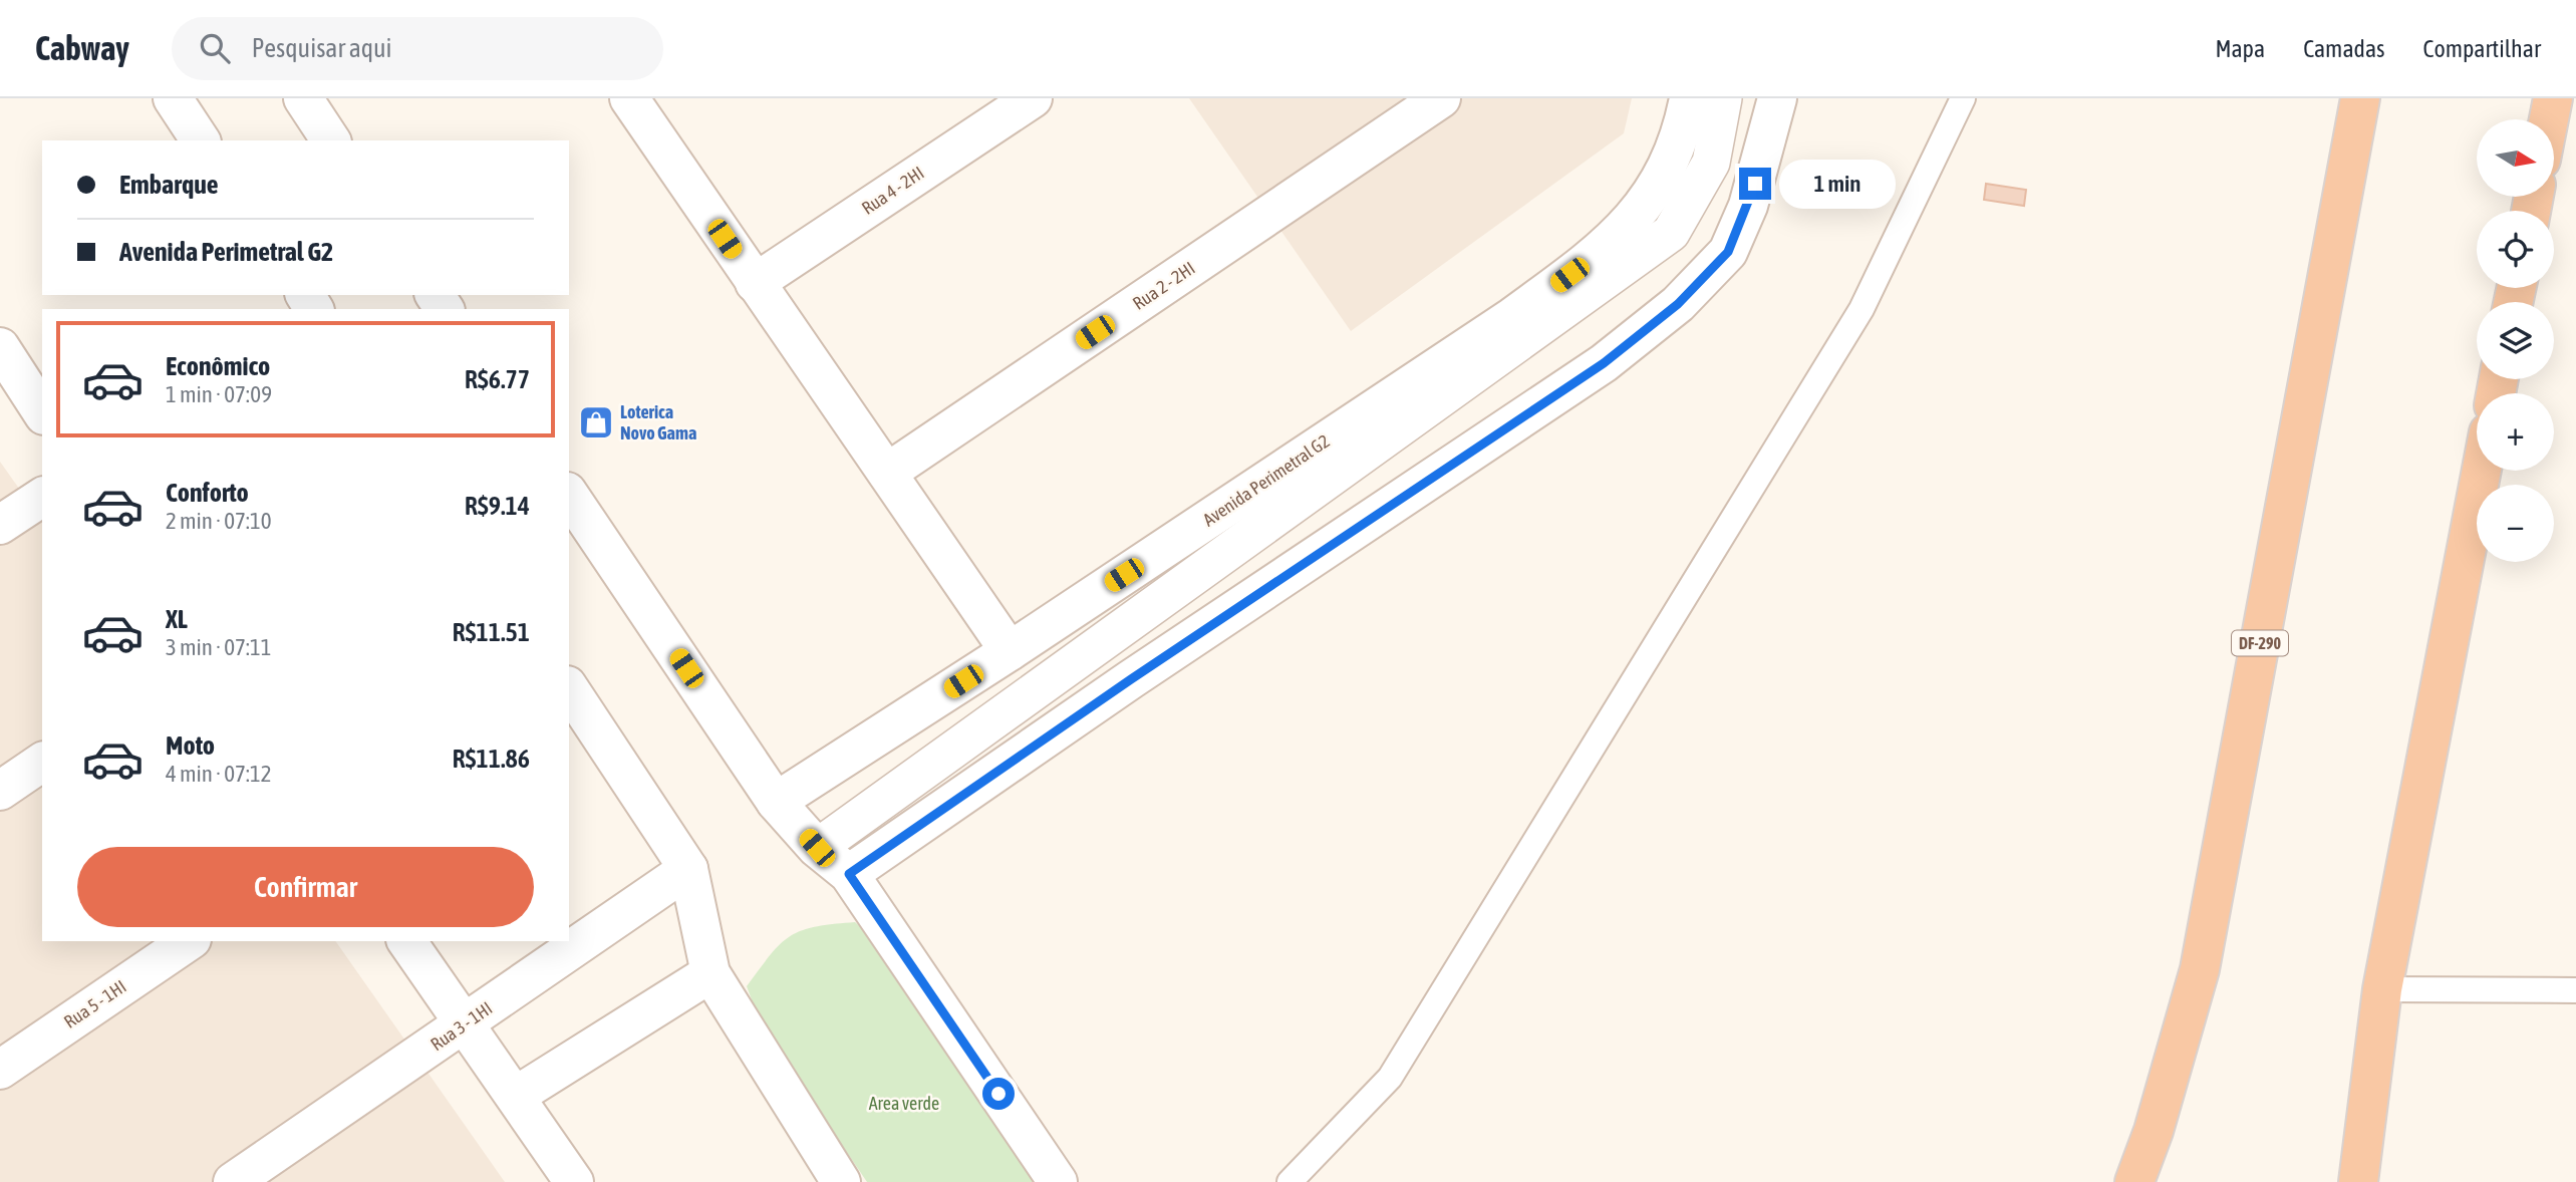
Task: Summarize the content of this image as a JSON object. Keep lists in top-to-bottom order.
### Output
{
  "streets": {
    "highway": ["DF-290"],
    "street": [
      "Rua 4 - 2HI",
      "Rua 2 - 2HI",
      "Avenida Perimetral G2",
      "Rua 5 - 1HI",
      "Rua 3 - 1HI"
    ]
  },
  "parks": ["Area verde"],
  "places": {
    "shop": ["Loterica Novo Gama"]
  },
  "north": "right",
  "page": {
    "header": "Cabway",
    "search": "Pesquisar aqui",
    "nav": ["Mapa", "Camadas", "Compartilhar"],
    "map_buttons": ["+", "−"],
    "banner": ["Embarque", "Avenida Perimetral G2"],
    "bubble": "1 min",
    "list": [
      {
        "name": "Econômico",
        "note": "1 min · 07:09",
        "value": "R$6.77"
      },
      {
        "name": "Conforto",
        "note": "2 min · 07:10",
        "value": "R$9.14"
      },
      {
        "name": "XL",
        "note": "3 min · 07:11",
        "value": "R$11.51"
      },
      {
        "name": "Moto",
        "note": "4 min · 07:12",
        "value": "R$11.86"
      }
    ],
    "buttons": "Confirmar"
  }
}
